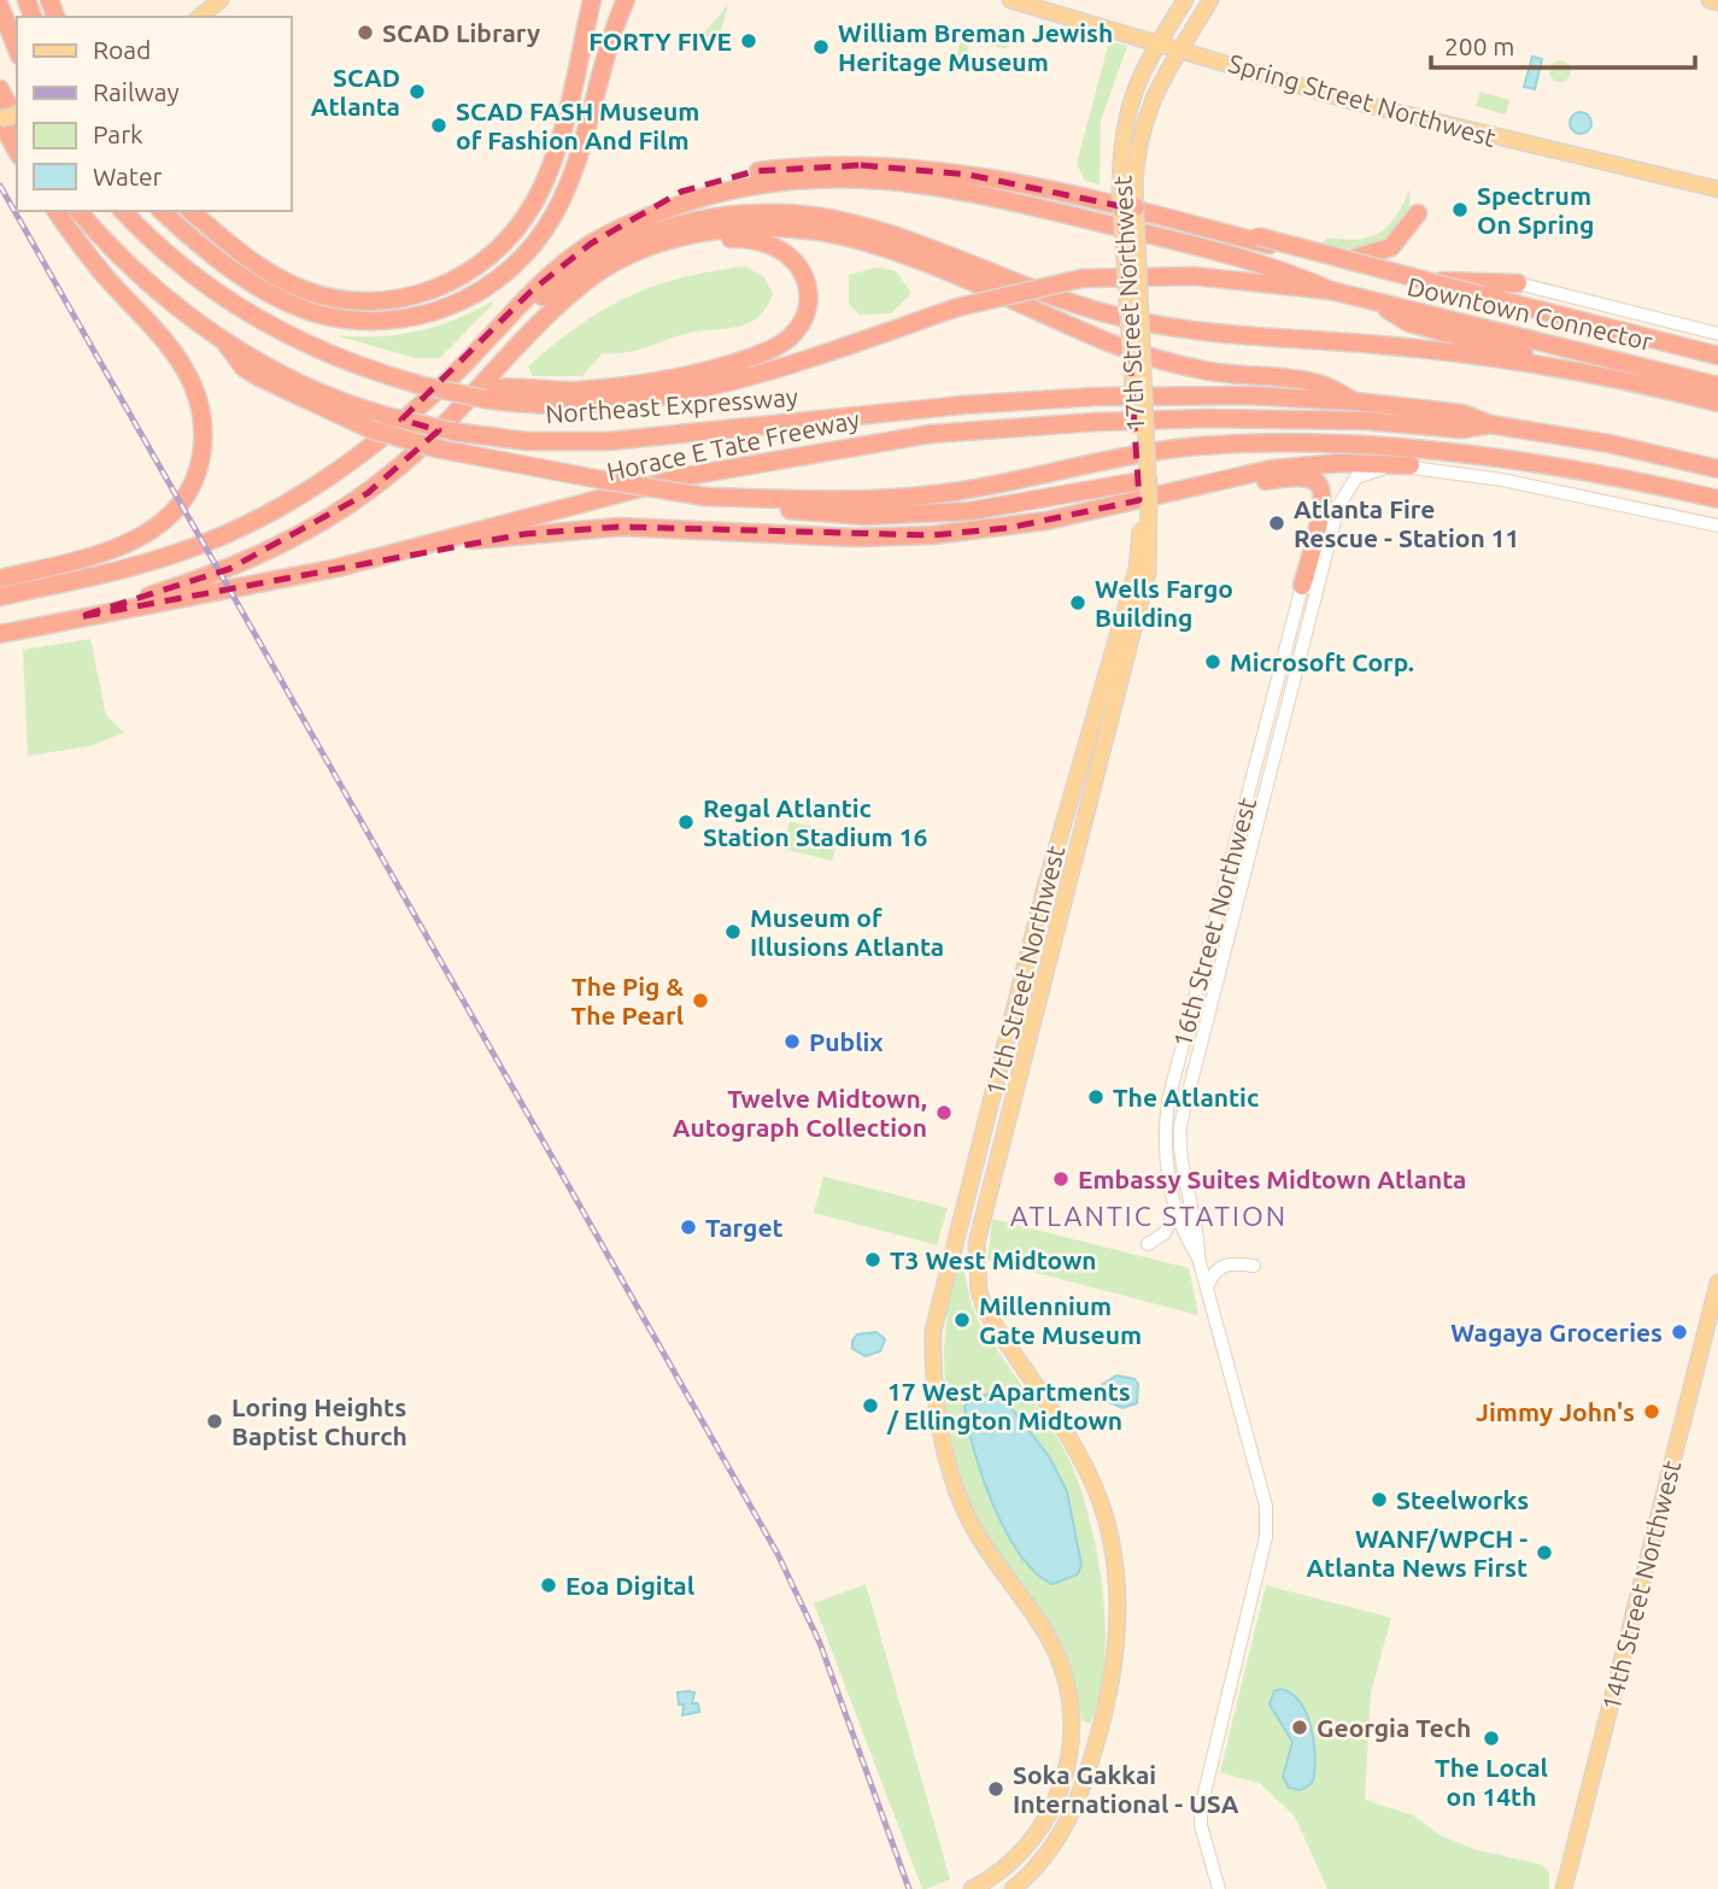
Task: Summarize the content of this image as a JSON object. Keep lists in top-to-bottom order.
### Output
{
  "streets": {
    "highway": ["Downtown Connector", "Northeast Expressway", "Horace E Tate Freeway"],
    "main road": ["Spring Street Northwest", "17th Street Northwest", "14th Street Northwest"],
    "street": ["16th Street Northwest"]
  },
  "crossings": [
    ["Spring Street Northwest", "17th Street Northwest"],
    ["Downtown Connector", "Northeast Expressway"],
    ["Northeast Expressway", "Horace E Tate Freeway"]
  ],
  "districts": ["ATLANTIC STATION"],
  "places": [
    "SCAD Library",
    "FORTY FIVE",
    "William Breman Jewish Heritage Museum",
    "SCAD Atlanta",
    "SCAD FASH Museum of Fashion And Film",
    "Spectrum On Spring",
    "Atlanta Fire Rescue - Station 11",
    "Wells Fargo Building",
    "Microsoft Corp.",
    "Regal Atlantic Station Stadium 16",
    "Museum of Illusions Atlanta",
    "The Pig & The Pearl",
    "Publix",
    "The Atlantic",
    "Twelve Midtown, Autograph Collection",
    "Embassy Suites Midtown Atlanta",
    "Target",
    "T3 West Midtown",
    "Millennium Gate Museum",
    "Wagaya Groceries",
    "17 West Apartments / Ellington Midtown",
    "Jimmy John's",
    "Loring Heights Baptist Church",
    "Steelworks",
    "WANF/WPCH - Atlanta News First",
    "Eoa Digital",
    "Georgia Tech",
    "The Local on 14th",
    "Soka Gakkai International - USA"
  ],
  "legend": [
    "Road",
    "Railway",
    "Park",
    "Water"
  ],
  "scale_bar": "200 m"
}
